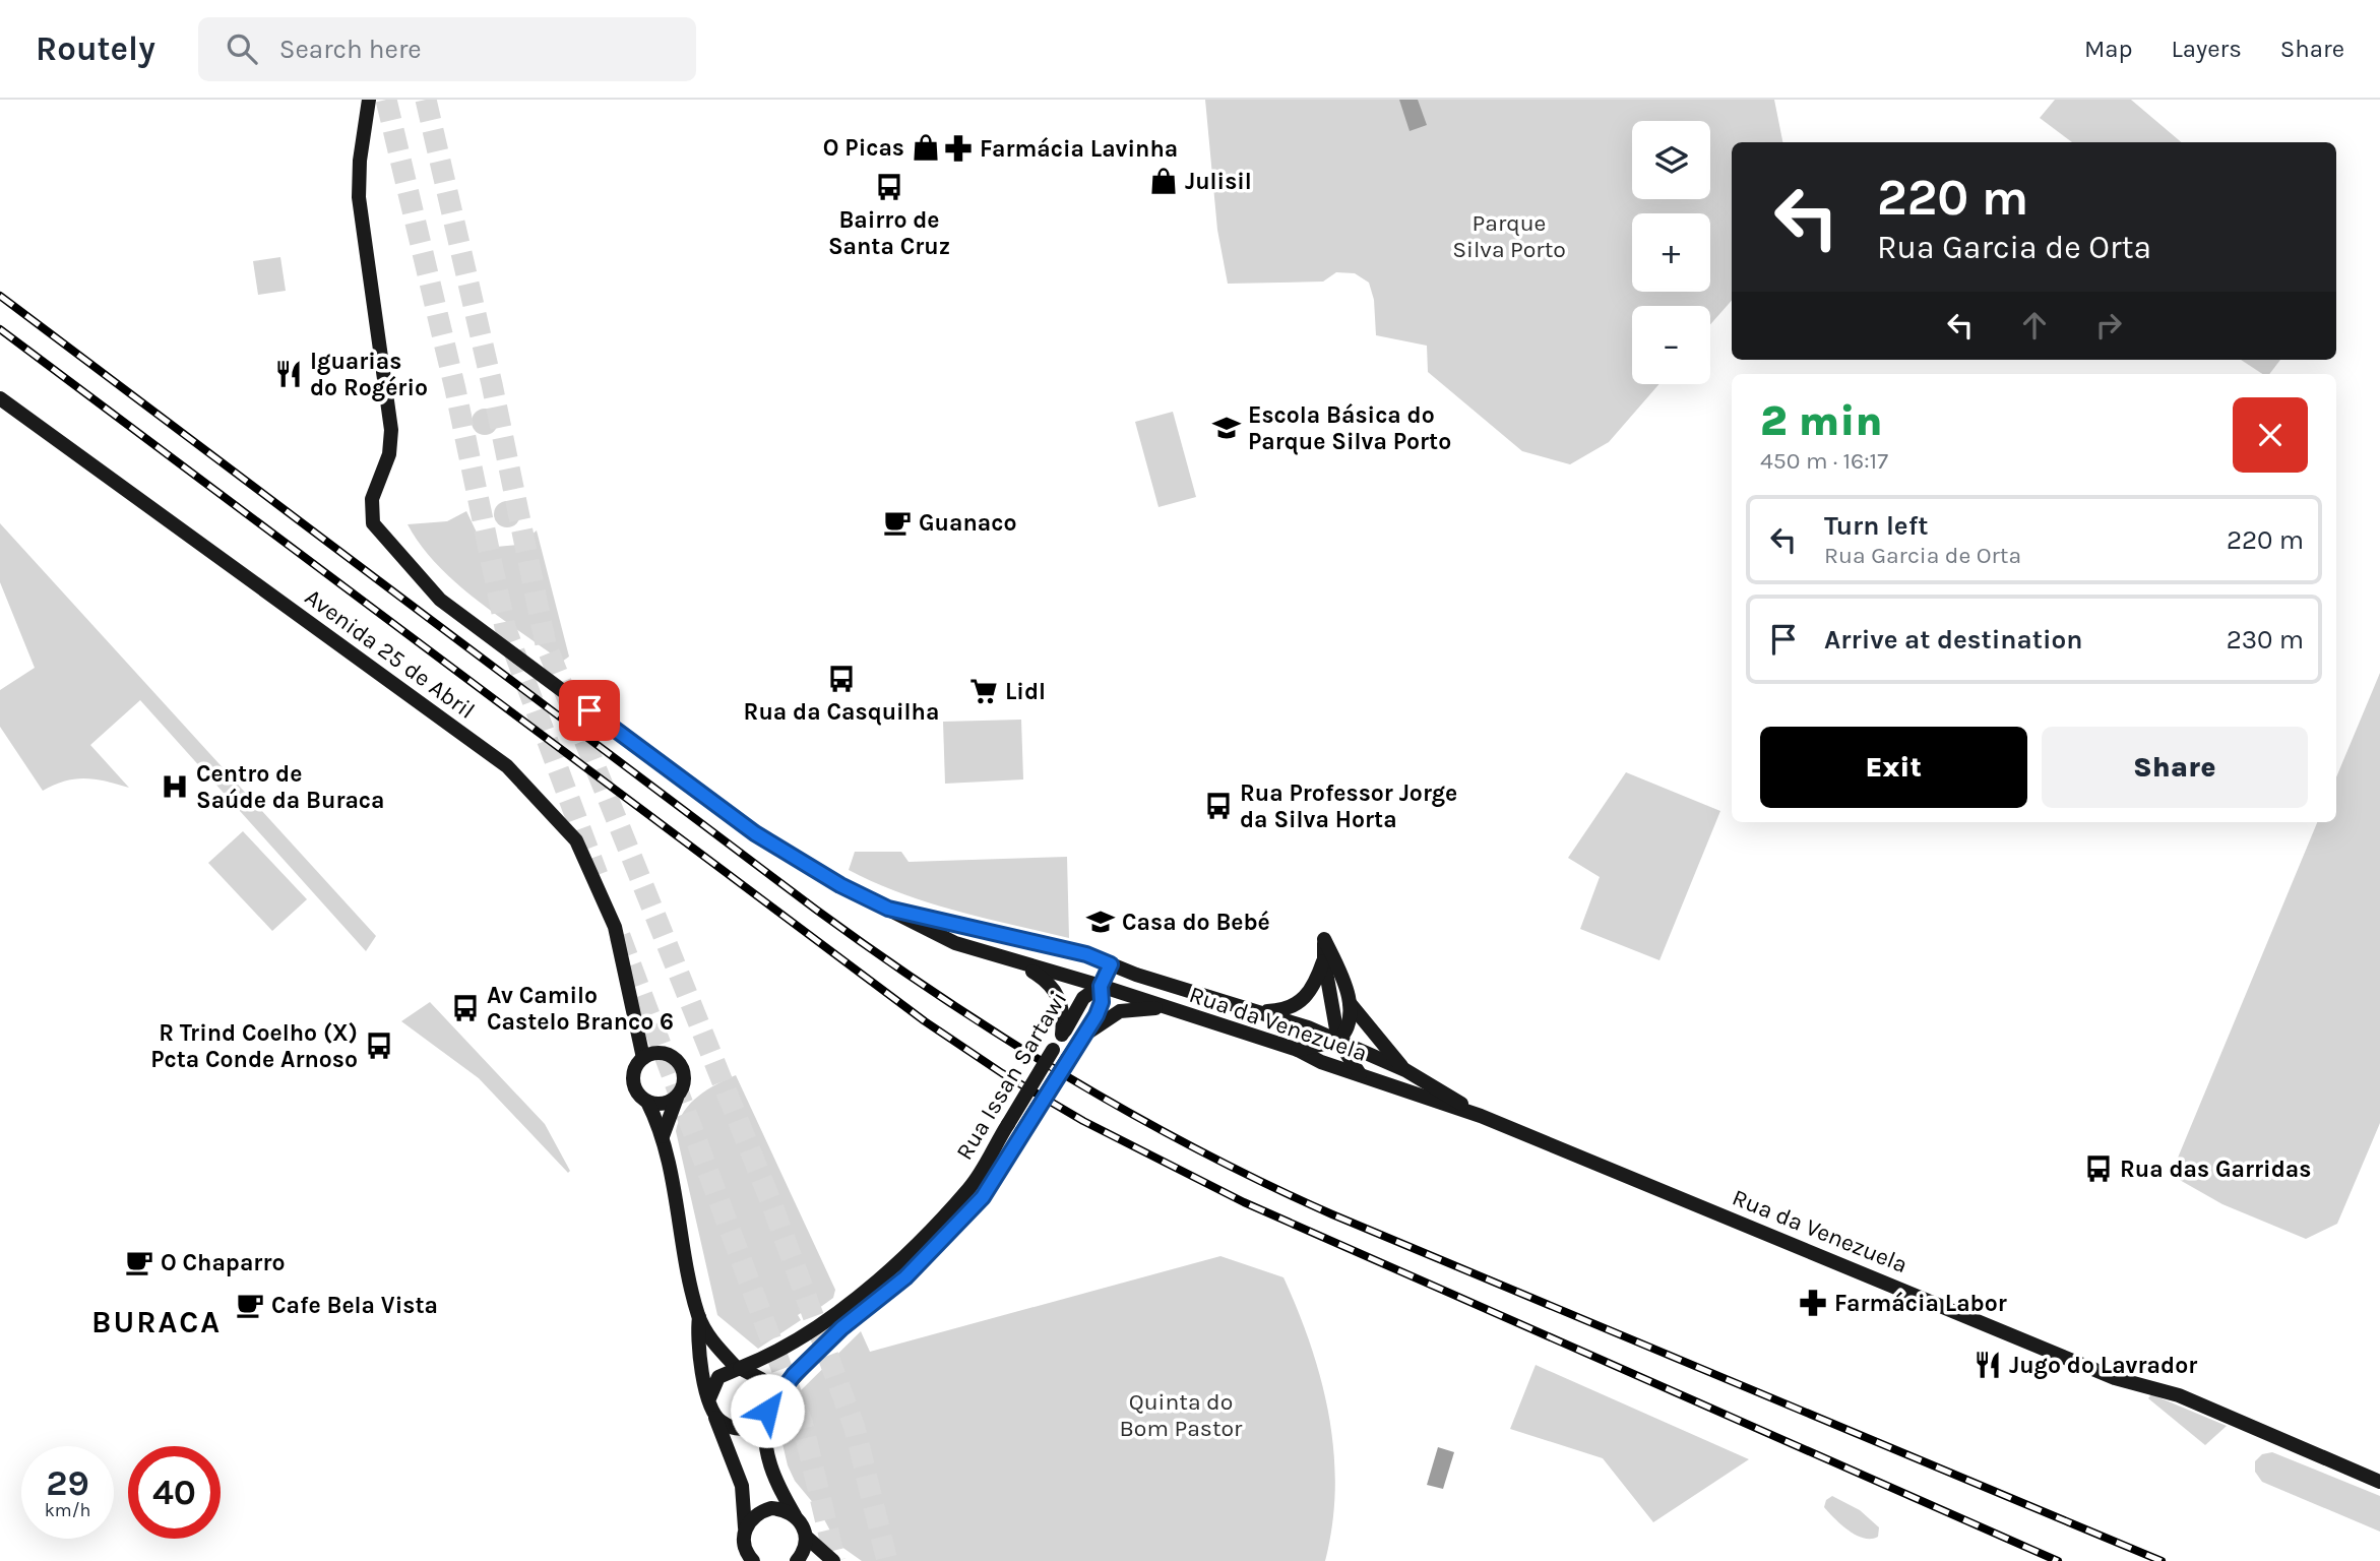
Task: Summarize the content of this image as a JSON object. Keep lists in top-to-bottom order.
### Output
{
  "streets": {
    "street": ["Avenida 25 de Abril", "Rua da Venezuela", "Rua Issan Sartawi"]
  },
  "crossings": [
    ["Rua da Venezuela", "Rua Issan Sartawi"]
  ],
  "districts": ["BURACA"],
  "parks": ["Parque Silva Porto", "Quinta do Bom Pastor"],
  "places": {
    "shop": ["O Picas", "Julisil"],
    "pharmacy": ["Farmácia Lavinha", "Farmácia Labor"],
    "bus stop": [
      "Bairro de Santa Cruz",
      "Rua da Casquilha",
      "Rua Professor Jorge da Silva Horta",
      "Av Camilo Castelo Branco 6",
      "R Trind Coelho (X) Pcta Conde Arnoso",
      "Rua das Garridas"
    ],
    "restaurant": ["Iguarias do Rogério", "Jugo do Lavrador"],
    "school or university": ["Escola Básica do Parque Silva Porto", "Casa do Bebé"],
    "cafe": ["Guanaco", "O Chaparro", "Cafe Bela Vista"],
    "supermarket": ["Lidl"],
    "hospital": ["Centro de Saúde da Buraca"]
  },
  "page": {
    "header": "Routely",
    "search": "Search here",
    "nav": ["Map", "Layers", "Share"],
    "map_buttons": ["+", "−"],
    "turn": ["220 m", "Rua Garcia de Orta"],
    "heading": ["2 min", "450 m · 16:17"],
    "list": [
      {
        "name": "Turn left",
        "note": "Rua Garcia de Orta",
        "value": "220 m"
      },
      {
        "name": "Arrive at destination",
        "value": "230 m"
      }
    ],
    "buttons": ["Exit", "Share"],
    "speed": "29 km/h",
    "limit": "40"
  }
}
